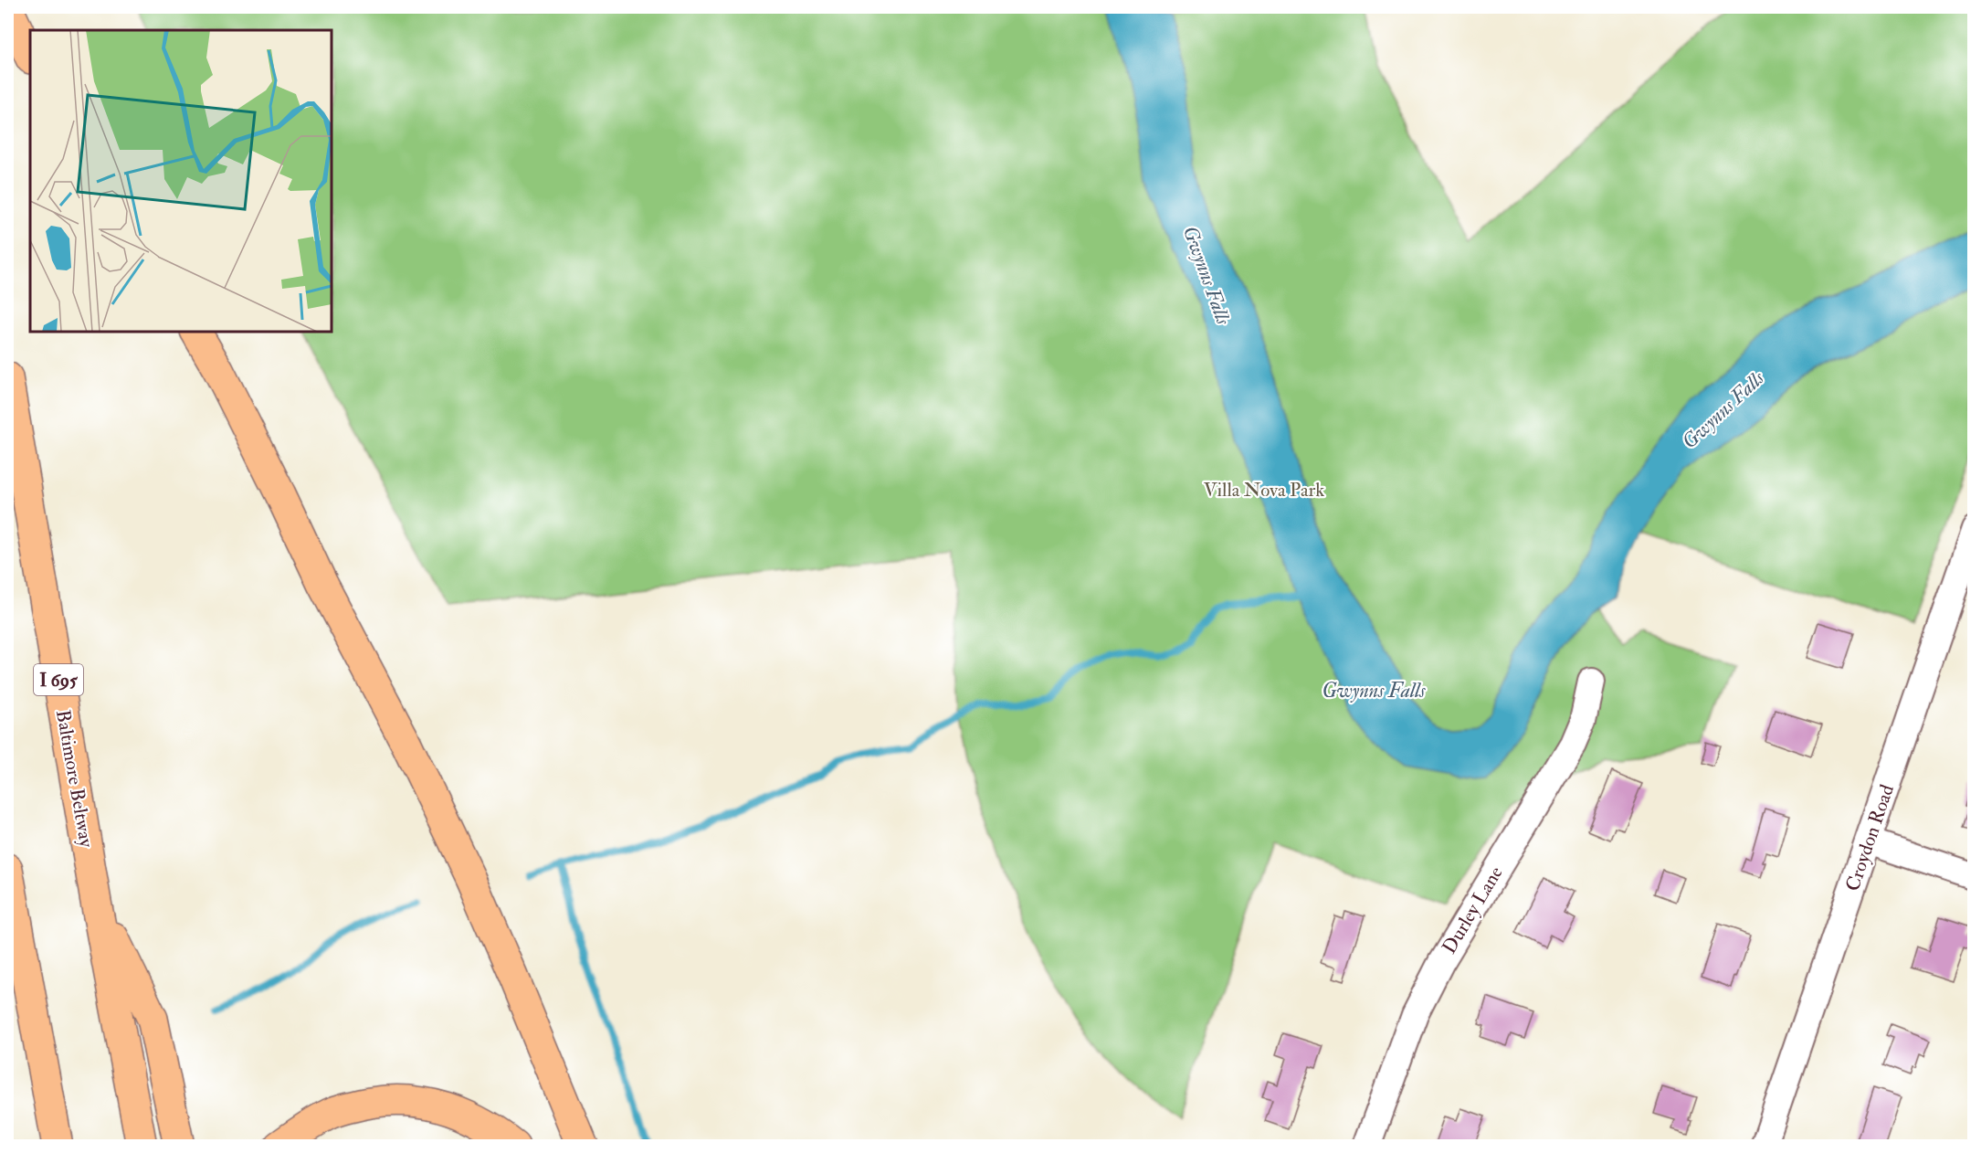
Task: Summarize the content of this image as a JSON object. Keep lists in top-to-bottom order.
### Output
{
  "streets": {
    "highway": ["I 695", "Baltimore Beltway"],
    "street": ["Croydon Road", "Durley Lane"]
  },
  "water": ["Gwynns Falls"],
  "parks": ["Villa Nova Park"]
}
